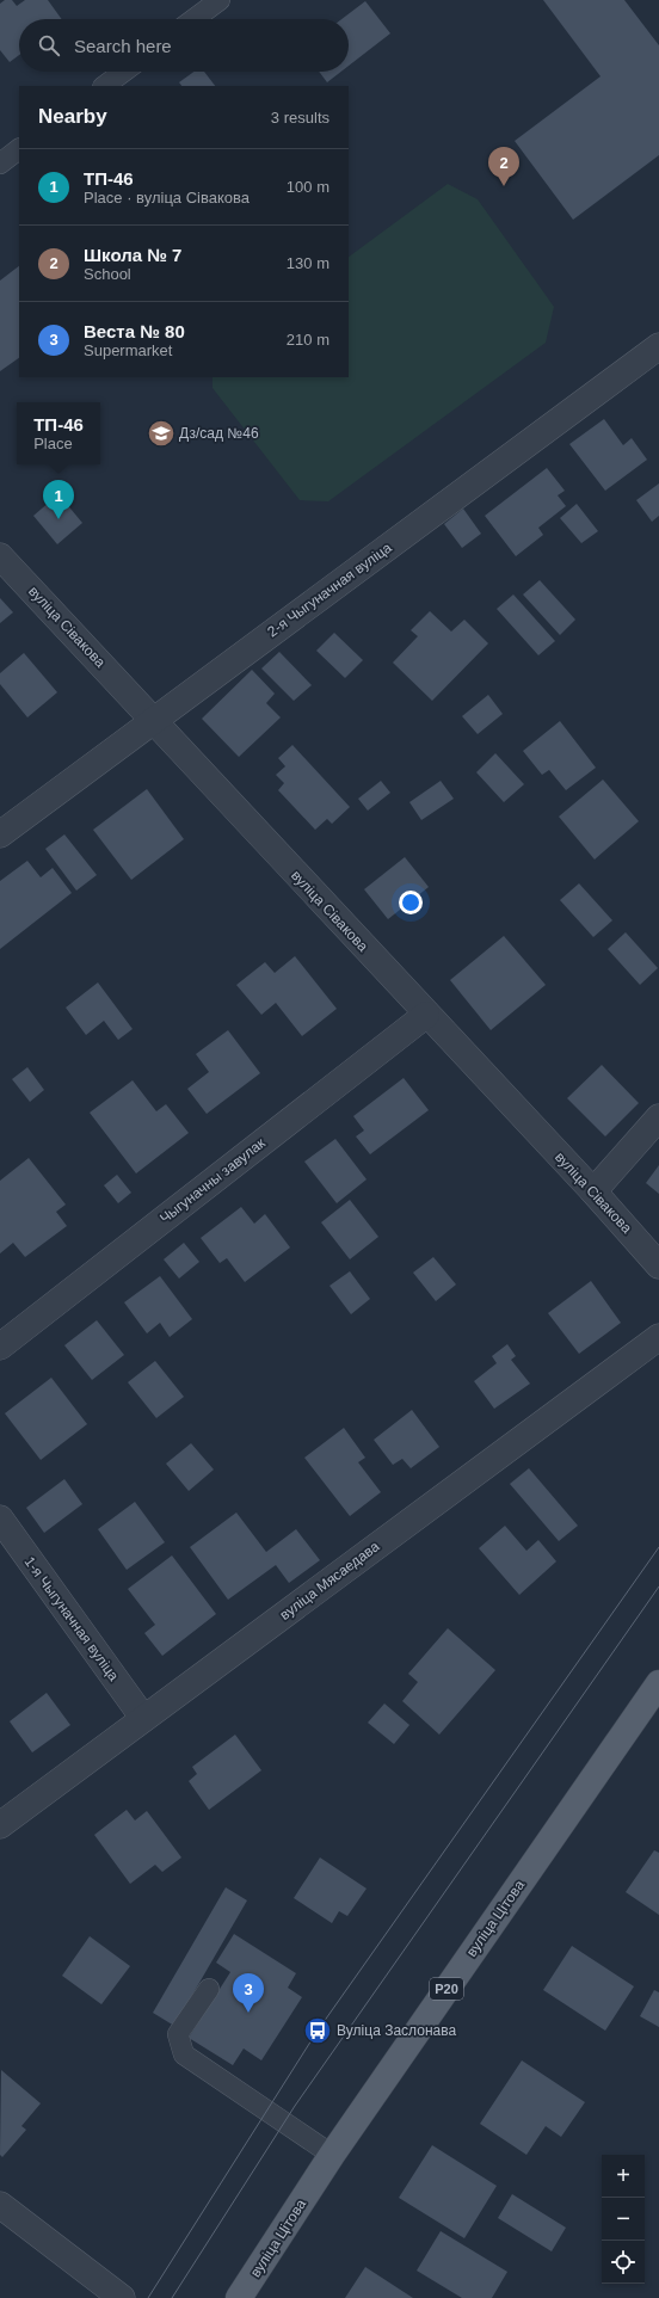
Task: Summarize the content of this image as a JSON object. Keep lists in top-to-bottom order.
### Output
{
  "streets": {
    "main road": ["вуліца Цітова", "Р20"],
    "street": [
      "2-я Чыгуначная вуліца",
      "вуліца Сівакова",
      "Чыгуначны завулак",
      "вуліца Мясаедава",
      "1-я Чыгуначная вуліца"
    ]
  },
  "crossings": [
    ["2-я Чыгуначная вуліца", "вуліца Сівакова"],
    ["вуліца Сівакова", "Чыгуначны завулак"],
    ["вуліца Мясаедава", "1-я Чыгуначная вуліца"]
  ],
  "places": {
    "school or university": ["Дз/сад №46"],
    "bus stop": ["Вуліца Заслонава"]
  },
  "page": {
    "search": "Search here",
    "heading": ["Nearby", "3 results"],
    "pins": ["2", "1", "3"],
    "list": [
      {
        "mark": "1",
        "name": "ТП-46",
        "note": "Place · вуліца Сівакова",
        "value": "100 m"
      },
      {
        "mark": "2",
        "name": "Школа № 7",
        "note": "School",
        "value": "130 m"
      },
      {
        "mark": "3",
        "name": "Веста № 80",
        "note": "Supermarket",
        "value": "210 m"
      }
    ],
    "popup": ["ТП-46", "Place"],
    "map_buttons": ["+", "−"]
  }
}
